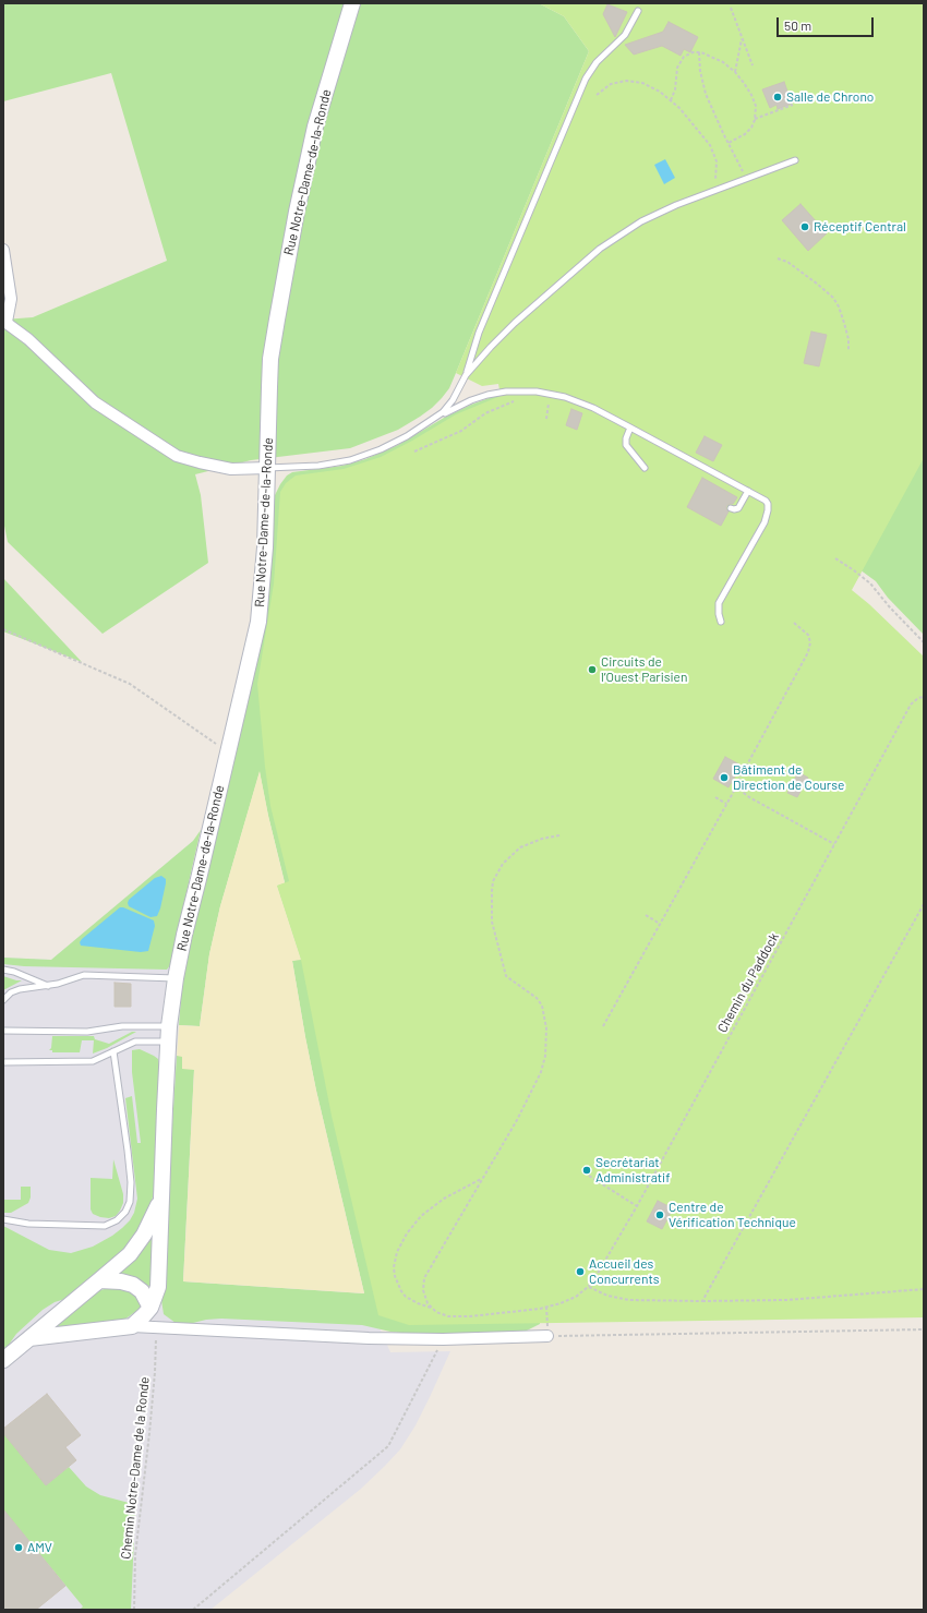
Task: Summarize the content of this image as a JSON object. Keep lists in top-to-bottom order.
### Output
{
  "streets": {
    "main road": ["Rue Notre-Dame-de-la-Ronde"],
    "path": ["Chemin du Paddock", "Chemin Notre-Dame de la Ronde"]
  },
  "places": [
    "Salle de Chrono",
    "Réceptif Central",
    "Circuits de l’Ouest Parisien",
    "Bâtiment de Direction de Course",
    "Secrétariat Administratif",
    "Centre de Vérification Technique",
    "Accueil des Concurrents",
    "AMV"
  ],
  "scale_bar": "50 m"
}
